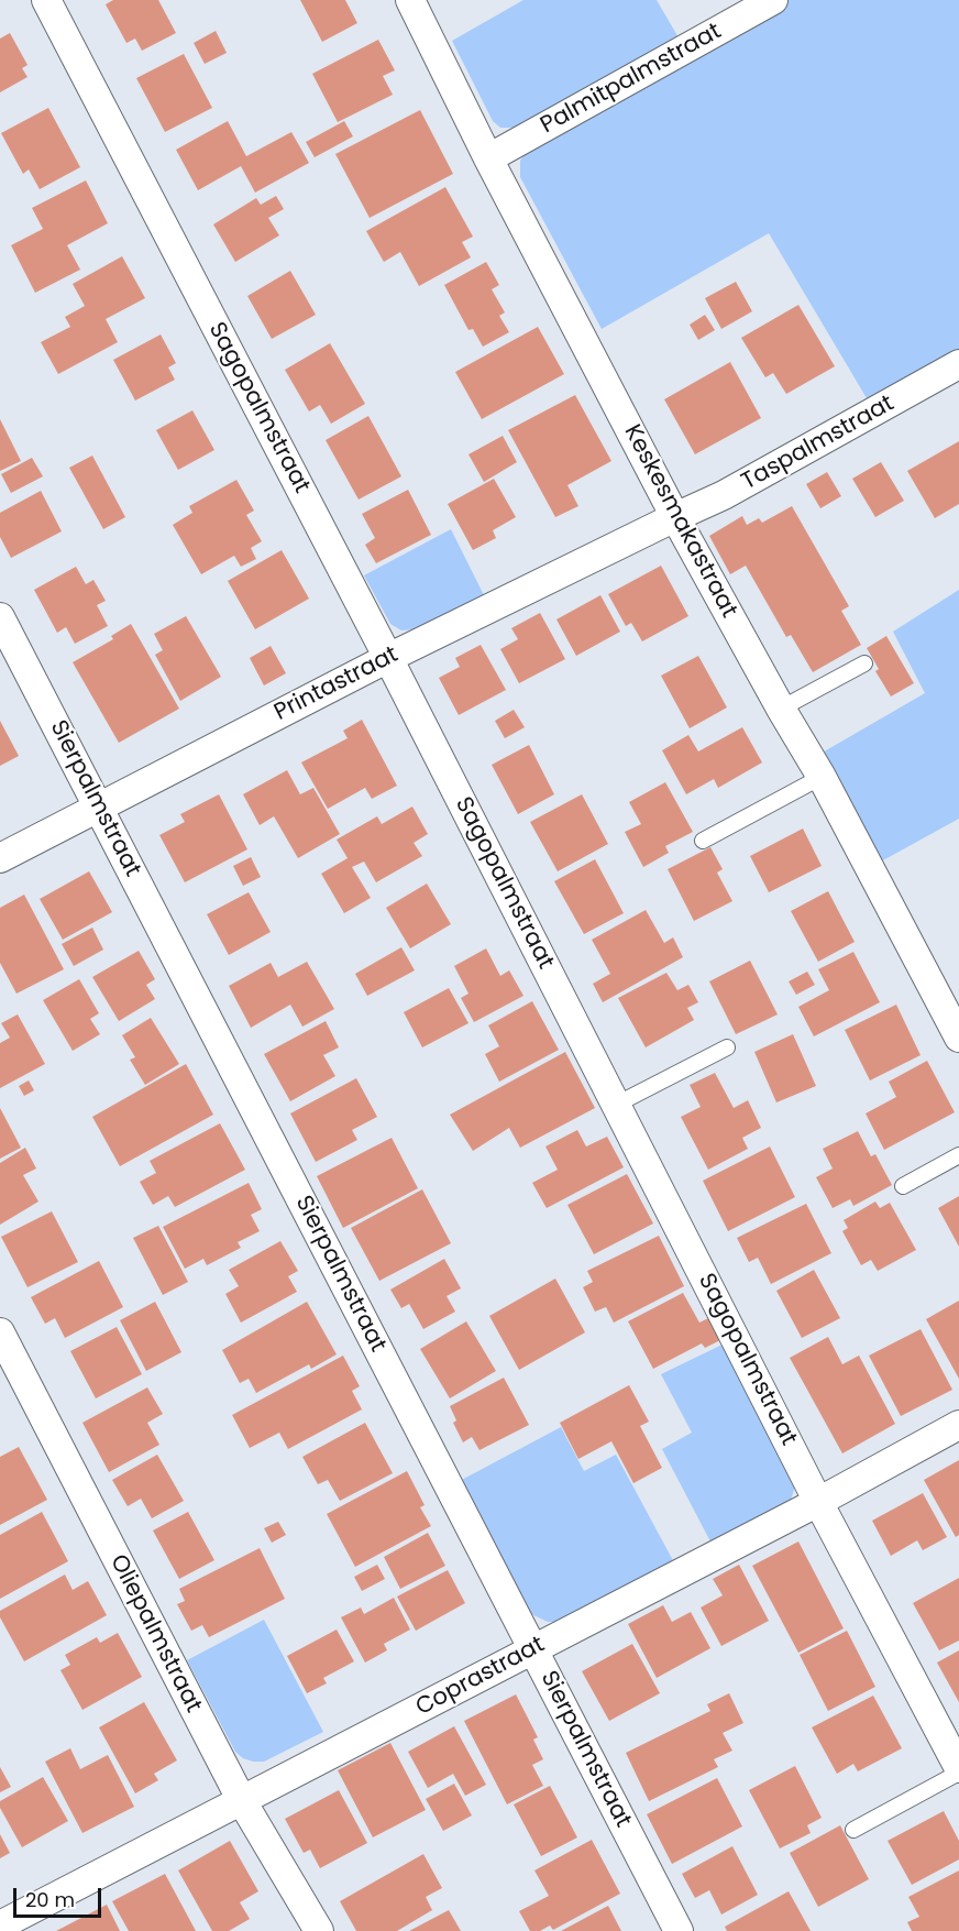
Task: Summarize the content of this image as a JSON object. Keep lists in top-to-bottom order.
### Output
{
  "streets": {
    "street": [
      "Palmitpalmstraat",
      "Sagopalmstraat",
      "Taspalmstraat",
      "Keskesmakastraat",
      "Printastraat",
      "Sierpalmstraat",
      "Oliepalmstraat",
      "Coprastraat"
    ]
  },
  "crossings": [
    ["Palmitpalmstraat", "Keskesmakastraat"],
    ["Sagopalmstraat", "Printastraat"],
    ["Sagopalmstraat", "Coprastraat"],
    ["Taspalmstraat", "Keskesmakastraat"],
    ["Taspalmstraat", "Printastraat"],
    ["Keskesmakastraat", "Printastraat"],
    ["Printastraat", "Sierpalmstraat"],
    ["Sierpalmstraat", "Coprastraat"],
    ["Oliepalmstraat", "Coprastraat"]
  ],
  "scale_bar": "20 m"
}
